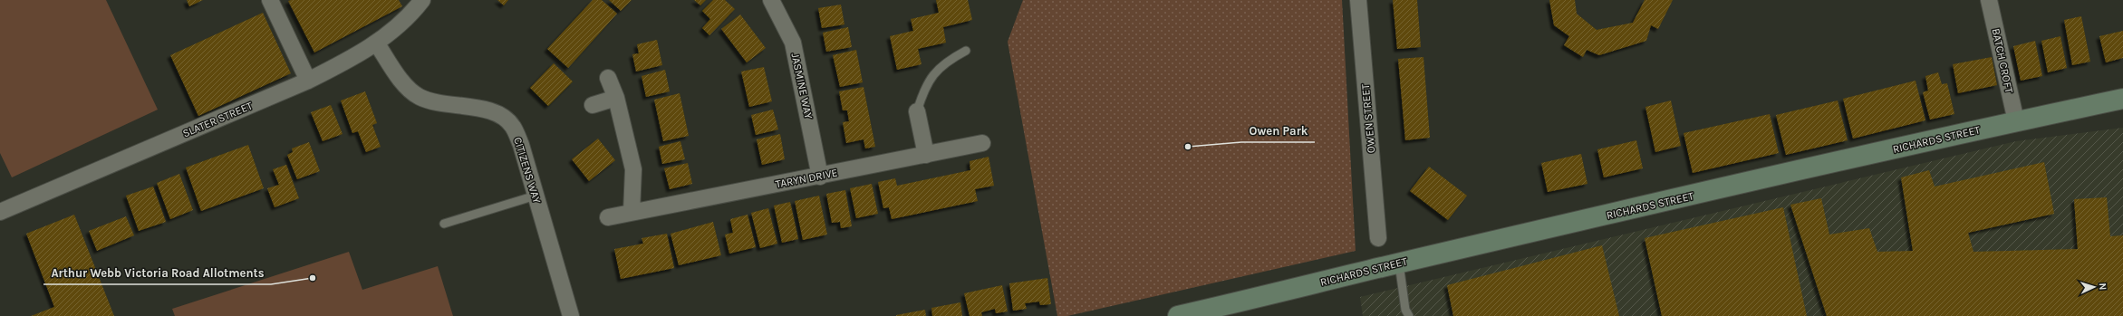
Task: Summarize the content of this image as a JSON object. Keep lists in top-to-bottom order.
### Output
{
  "streets": {
    "street": [
      "BATCH CROFT",
      "JASMINE WAY",
      "OWEN STREET",
      "SLATER STREET",
      "RICHARDS STREET",
      "CITIZENS WAY",
      "TARYN DRIVE"
    ]
  },
  "crossings": [
    ["BATCH CROFT", "RICHARDS STREET"],
    ["JASMINE WAY", "TARYN DRIVE"],
    ["SLATER STREET", "CITIZENS WAY"]
  ],
  "places": ["Owen Park", "Arthur Webb Victoria Road Allotments"],
  "north": "right"
}
